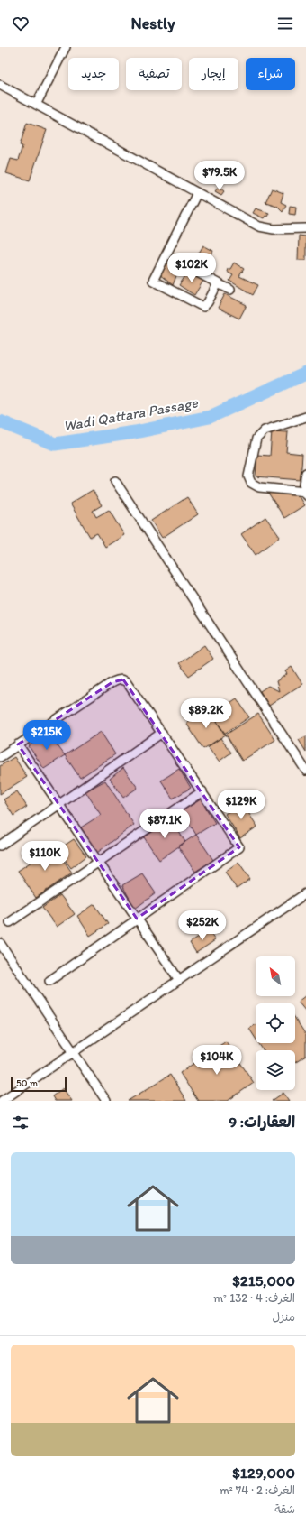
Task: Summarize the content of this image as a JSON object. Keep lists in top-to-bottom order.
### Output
{
  "water": ["Wadi Qattara Passage"],
  "scale_bar": "50 m",
  "north": "top left",
  "page": {
    "header": "Nestly",
    "chip": [
      "شراء",
      "إيجار",
      "تصفية",
      "جديد"
    ],
    "price": [
      "$79.5K",
      "$102K",
      "$89.2K",
      "$215K",
      "$129K",
      "$87.1K",
      "$110K",
      "$252K",
      "$104K"
    ],
    "scale": "50 m",
    "heading": "العقارات: 9",
    "list": [
      {
        "name": "$215,000",
        "note": "الغرف: 4 · 132 m² · منزل"
      },
      {
        "name": "$129,000",
        "note": "الغرف: 2 · 74 m² · شقة"
      }
    ]
  }
}
